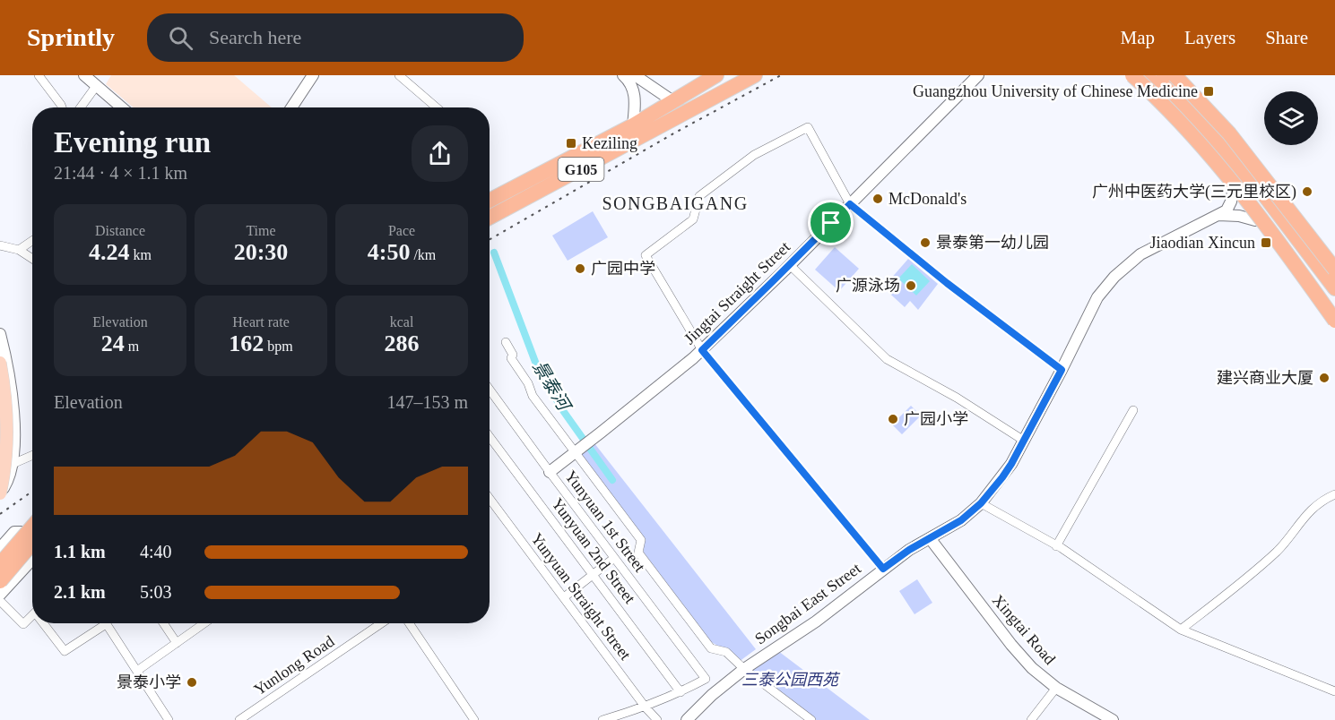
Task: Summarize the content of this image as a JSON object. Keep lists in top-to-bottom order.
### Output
{
  "streets": {
    "highway": ["G105"],
    "street": [
      "Jingtai Straight Street",
      "Yunyuan 1st Street",
      "Yunyuan 2nd Street",
      "Yunyuan Straight Street",
      "Songbai East Street",
      "Xingtai Road",
      "Yunlong Road"
    ]
  },
  "crossings": [
    ["Jingtai Straight Street", "Yunyuan 1st Street"],
    ["Yunyuan 1st Street", "Yunyuan 2nd Street"],
    ["Songbai East Street", "Xingtai Road"]
  ],
  "districts": ["SONGBAIGANG"],
  "water": ["景泰河"],
  "parks": ["三泰公园西苑"],
  "places": {
    "transit": ["Guangzhou University of Chinese Medicine", "Keziling", "Jiaodian Xincun"],
    "other": [
      "广州中医药大学(三元里校区)",
      "McDonald's",
      "景泰第一幼儿园",
      "广园中学",
      "广源泳场",
      "建兴商业大厦",
      "广园小学",
      "景泰小学"
    ]
  },
  "page": {
    "header": "Sprintly",
    "search": "Search here",
    "nav": ["Map", "Layers", "Share"],
    "heading": ["Evening run", "21:44 · 4 × 1.1 km"],
    "stats": [
      ["Distance", "4.24 km"],
      ["Time", "20:30"],
      ["Pace", "4:50 /km"],
      ["Elevation", "24 m"],
      ["Heart rate", "162 bpm"],
      ["kcal", "286"]
    ],
    "chart": ["Elevation", "147–153 m"],
    "list": [
      {
        "name": "1.1 km",
        "note": "4:40"
      },
      {
        "name": "2.1 km",
        "note": "5:03"
      }
    ]
  }
}
